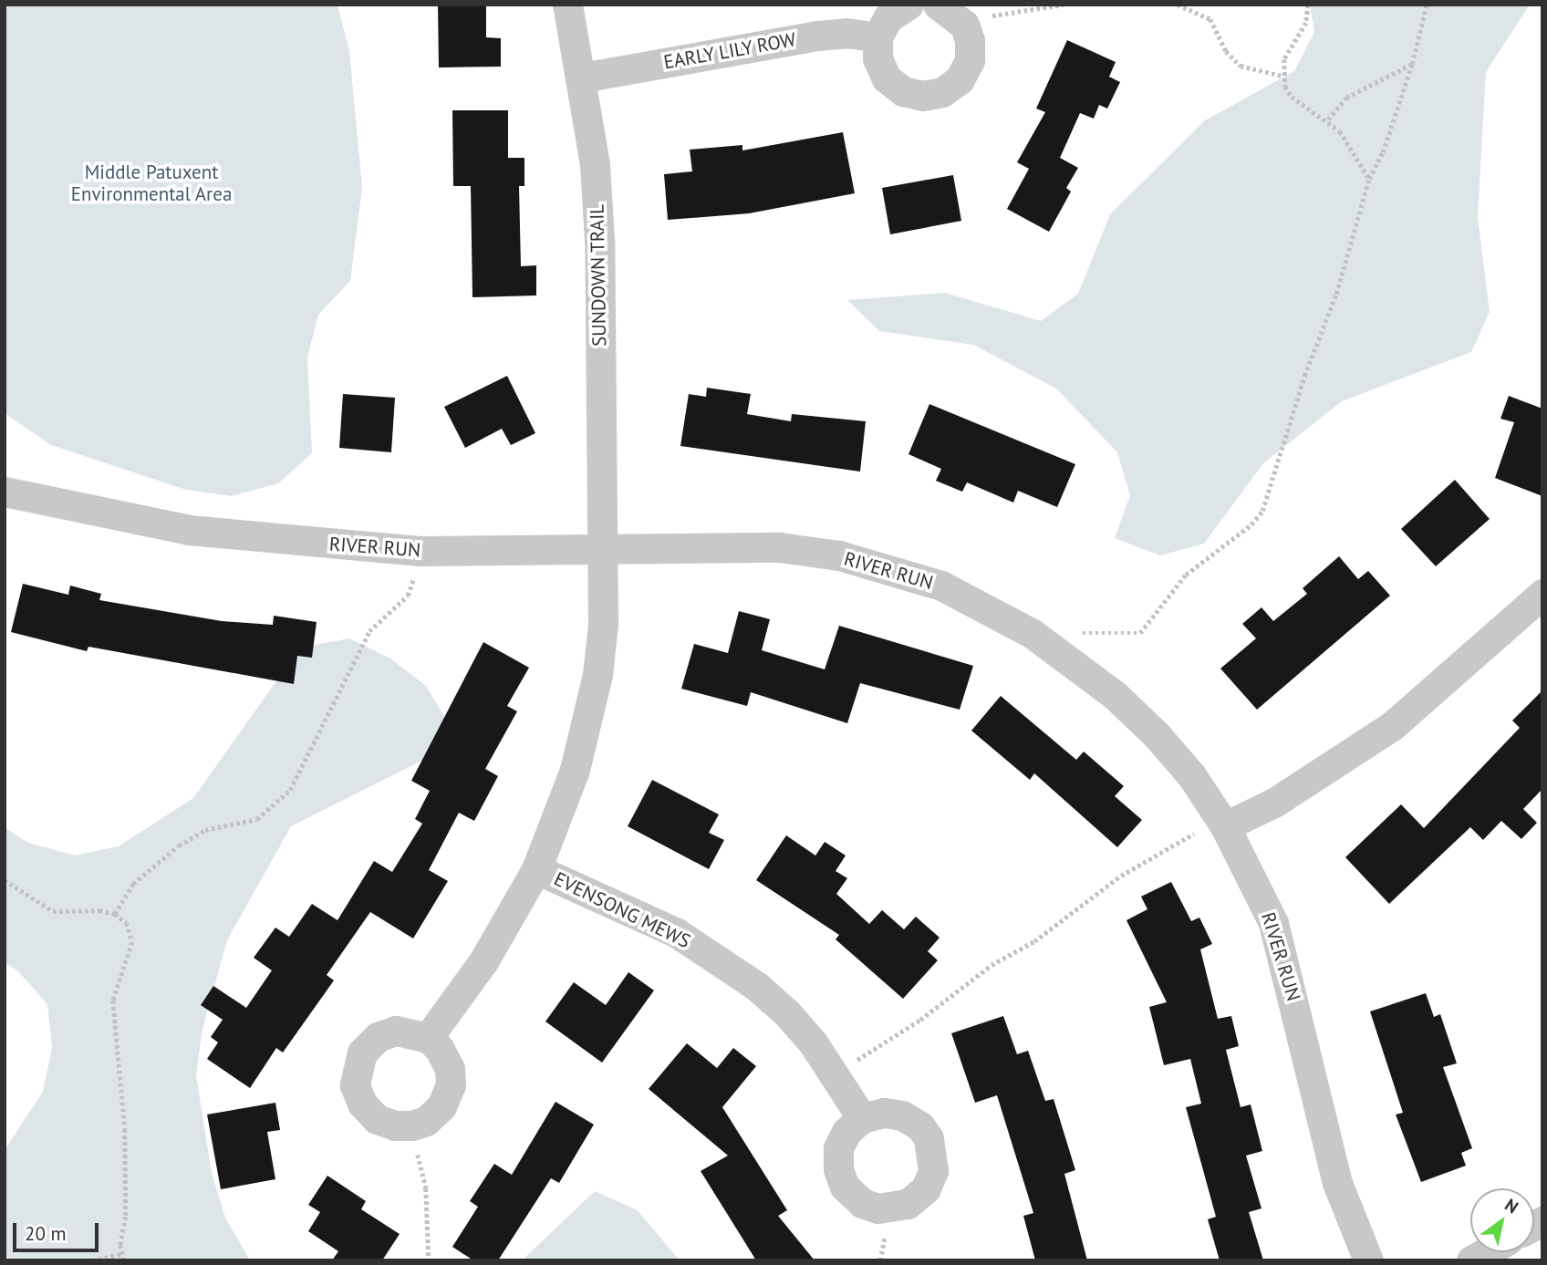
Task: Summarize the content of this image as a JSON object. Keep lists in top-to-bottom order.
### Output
{
  "streets": {
    "street": [
      "EARLY LILY ROW",
      "SUNDOWN TRAIL",
      "RIVER RUN",
      "EVENSONG MEWS"
    ]
  },
  "crossings": [
    ["EARLY LILY ROW", "SUNDOWN TRAIL"],
    ["SUNDOWN TRAIL", "RIVER RUN"],
    ["SUNDOWN TRAIL", "EVENSONG MEWS"]
  ],
  "parks": ["Middle Patuxent Environmental Area"],
  "scale_bar": "20 m",
  "north": "top right"
}
